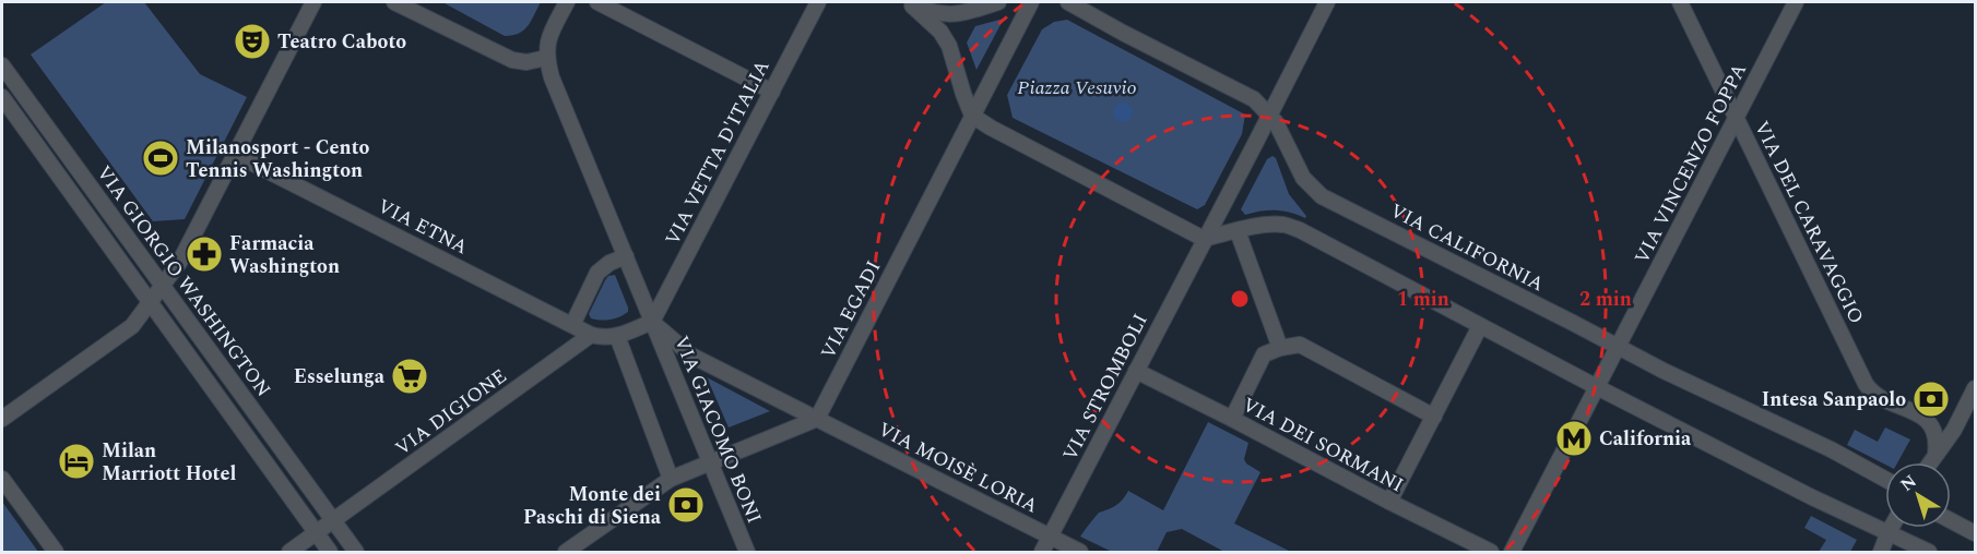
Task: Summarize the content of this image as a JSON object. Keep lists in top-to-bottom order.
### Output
{
  "streets": {
    "street": [
      "VIA VETTA D'ITALIA",
      "VIA VINCENZO FOPPA",
      "VIA DEL CARAVAGGIO",
      "VIA ETNA",
      "VIA CALIFORNIA",
      "VIA GIORGIO WASHINGTON",
      "VIA EGADI",
      "VIA STROMBOLI",
      "VIA DIGIONE",
      "VIA GIACOMO BONI",
      "VIA DEI SORMANI",
      "VIA MOISÈ LORIA"
    ]
  },
  "crossings": [
    ["VIA VETTA D'ITALIA", "VIA GIACOMO BONI"],
    ["VIA VINCENZO FOPPA", "VIA DEL CARAVAGGIO"],
    ["VIA VINCENZO FOPPA", "VIA CALIFORNIA"],
    ["VIA ETNA", "VIA DIGIONE"],
    ["VIA GIORGIO WASHINGTON", "VIA DIGIONE"],
    ["VIA EGADI", "VIA GIACOMO BONI"],
    ["VIA EGADI", "VIA MOISÈ LORIA"],
    ["VIA STROMBOLI", "VIA DEI SORMANI"],
    ["VIA STROMBOLI", "VIA MOISÈ LORIA"],
    ["VIA GIACOMO BONI", "VIA MOISÈ LORIA"]
  ],
  "parks": ["Piazza Vesuvio"],
  "places": {
    "theatre": ["Teatro Caboto"],
    "sports": ["Milanosport - Cento Tennis Washington"],
    "pharmacy": ["Farmacia Washington"],
    "supermarket": ["Esselunga"],
    "bank": ["Intesa Sanpaolo", "Monte dei Paschi di Siena"],
    "metro station": ["California"],
    "hotel": ["Milan Marriott Hotel"]
  },
  "north": "top left",
  "rings": ["1 min", "2 min"]
}
